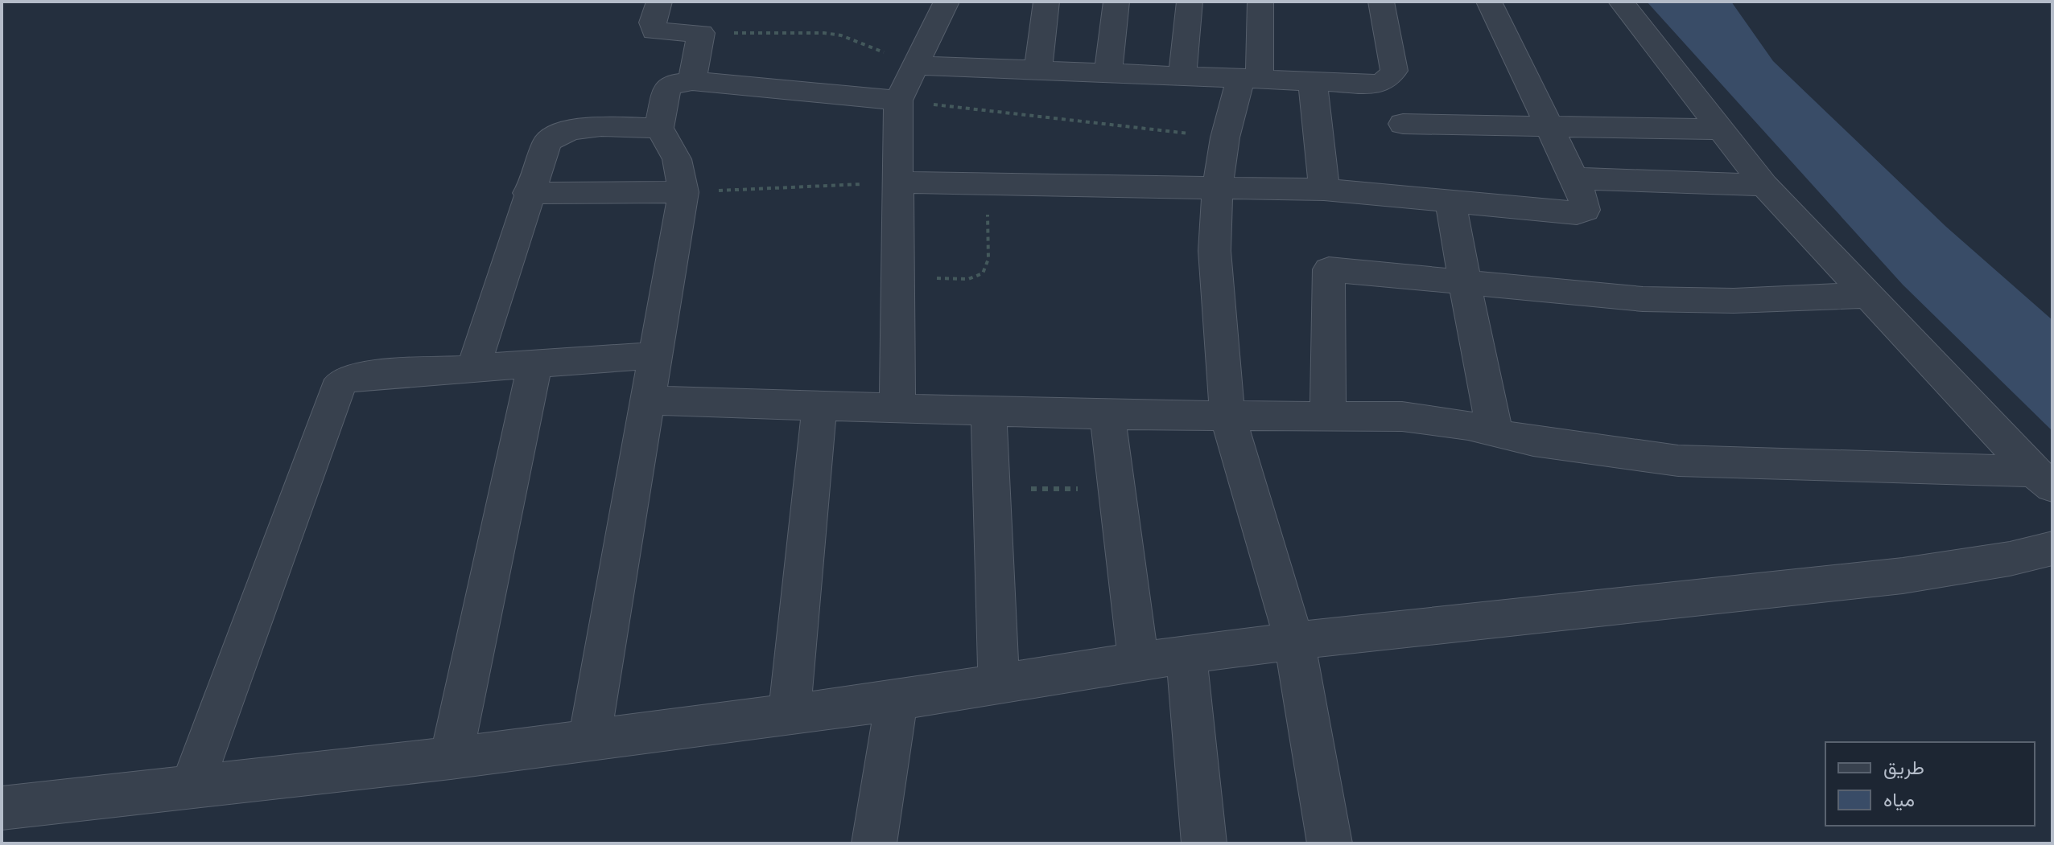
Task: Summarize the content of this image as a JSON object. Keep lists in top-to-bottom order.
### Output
{
  "legend": ["طريق", "مياه"]
}
